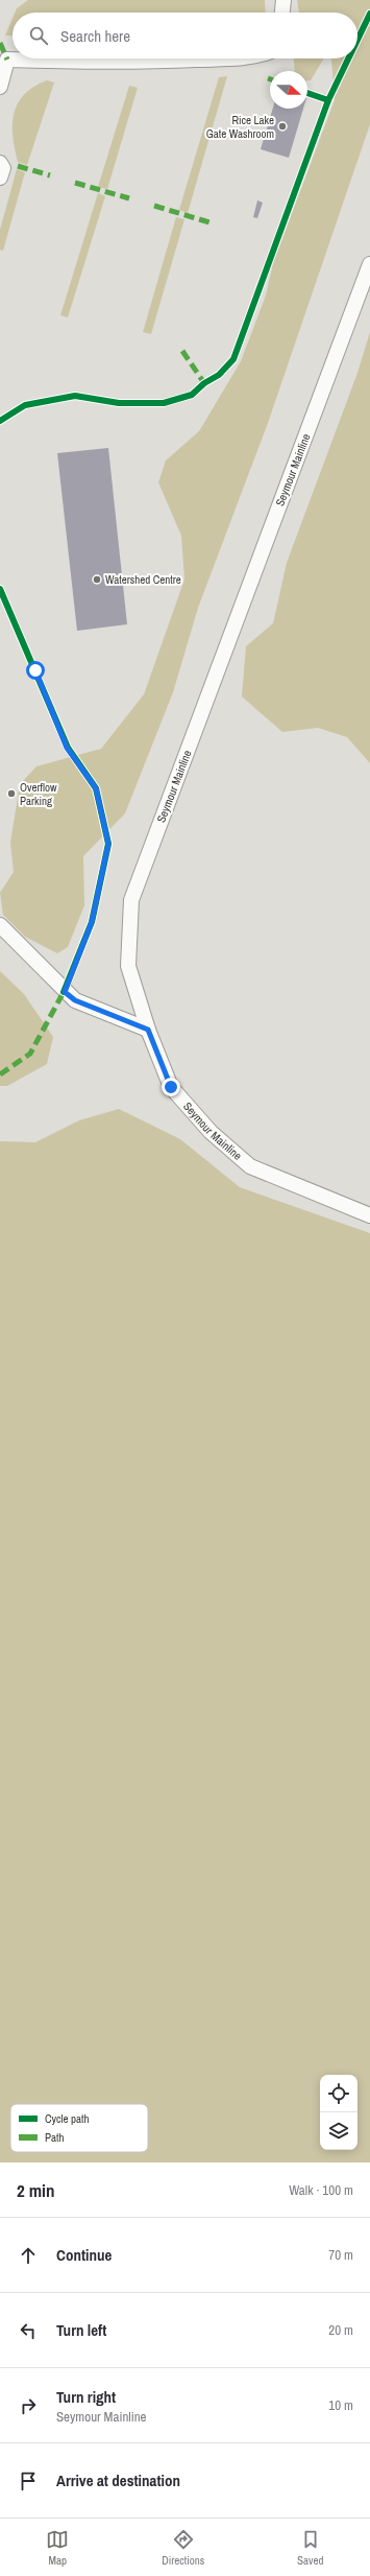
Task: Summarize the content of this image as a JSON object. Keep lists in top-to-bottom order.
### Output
{
  "streets": {
    "lane": ["Seymour Mainline"]
  },
  "places": ["Rice Lake Gate Washroom", "Watershed Centre", "Overflow Parking"],
  "legend": ["Cycle path", "Path"],
  "north": "right",
  "page": {
    "search": "Search here",
    "heading": ["2 min", "Walk · 100 m"],
    "list": [
      ["Continue", "70 m"],
      ["Turn left", "20 m"],
      ["Turn right", "Seymour Mainline", "10 m"],
      "Arrive at destination"
    ],
    "nav": ["Map", "Directions", "Saved"]
  }
}
